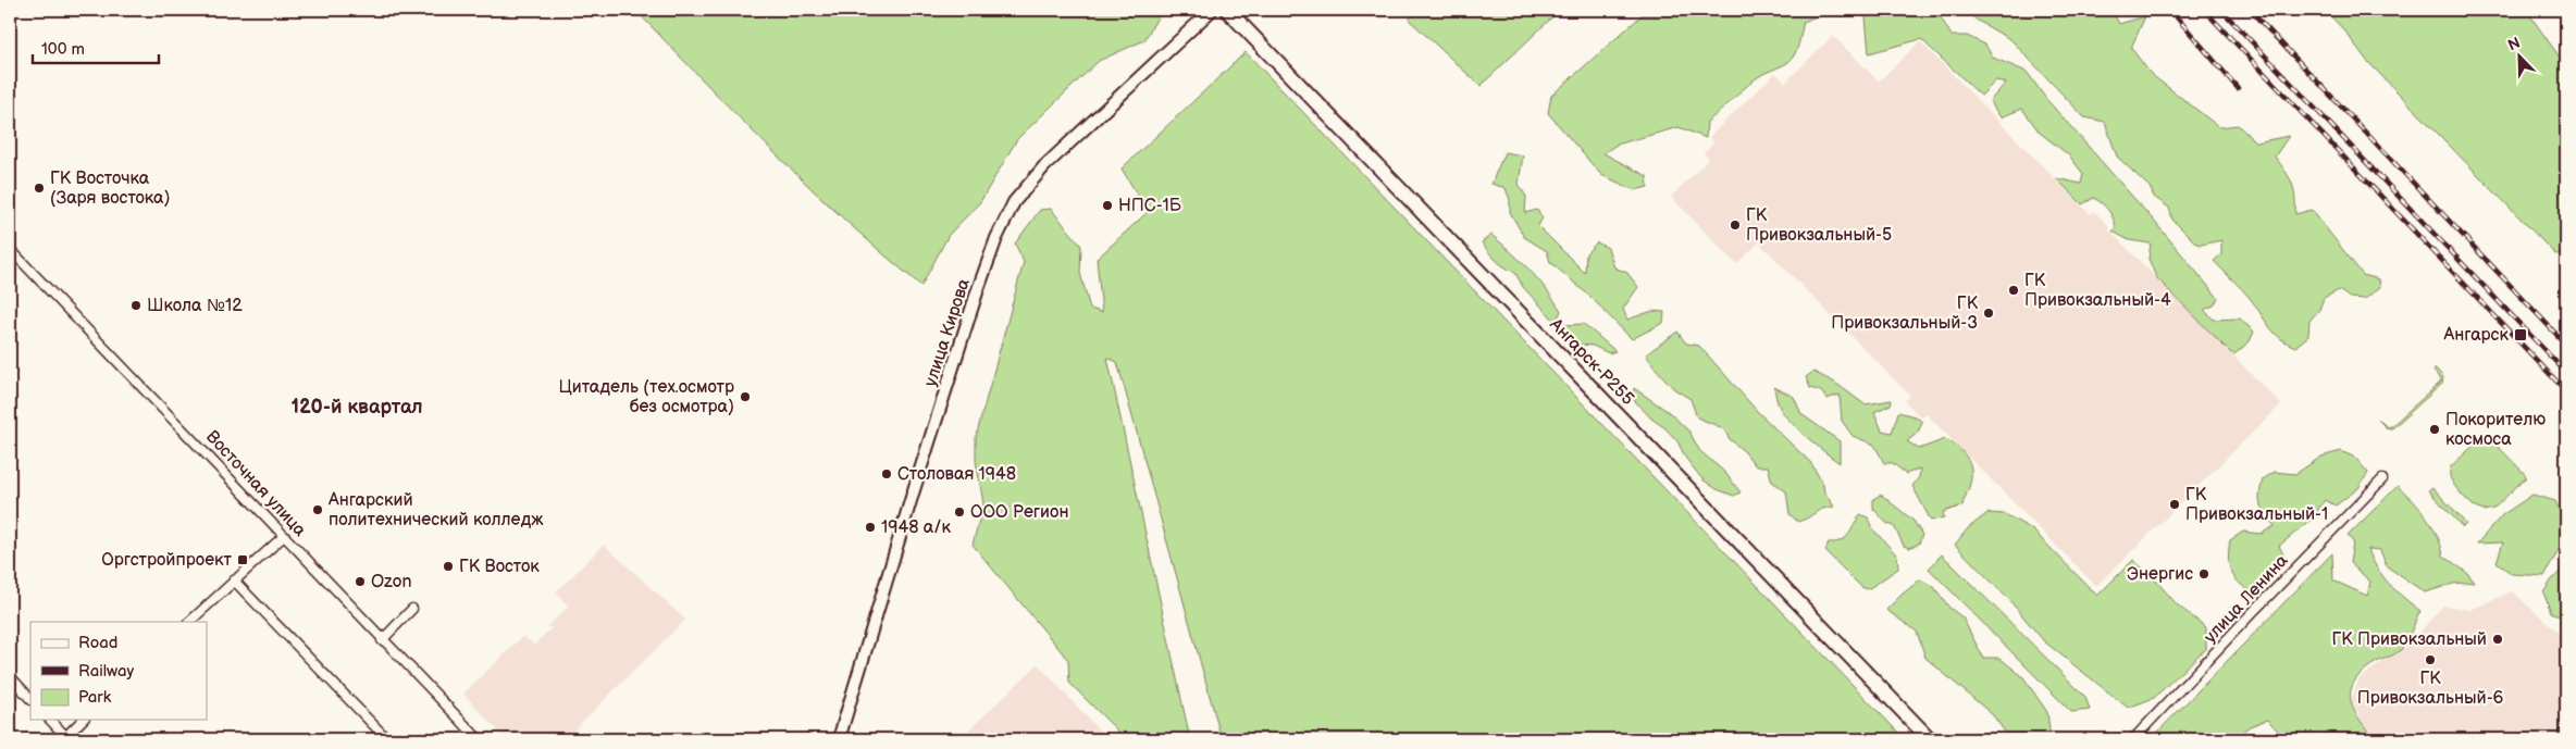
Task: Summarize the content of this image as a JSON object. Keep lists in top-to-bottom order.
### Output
{
  "streets": {
    "main road": ["Ангарск-Р255"],
    "street": ["улица Кирова", "Восточная улица", "улица Ленина"]
  },
  "districts": ["120-й квартал"],
  "places": {
    "other": [
      "ГК Восточка (Заря востока)",
      "НПС-1Б",
      "ГК Привокзальный-5",
      "ГК Привокзальный-4",
      "Школа №12",
      "ГК Привокзальный-3",
      "Цитадель (тех.осмотр без осмотра)",
      "Покорителю космоса",
      "Столовая 1948",
      "ГК Привокзальный-1",
      "Ангарский политехнический колледж",
      "ООО Регион",
      "1948 а/к",
      "ГК Восток",
      "Энергис",
      "Ozon",
      "ГК Привокзальный",
      "ГК Привокзальный-6"
    ],
    "transit": ["Ангарск", "Оргстройпроект"]
  },
  "legend": ["Road", "Railway", "Park"],
  "scale_bar": "100 m",
  "north": "top left"
}
